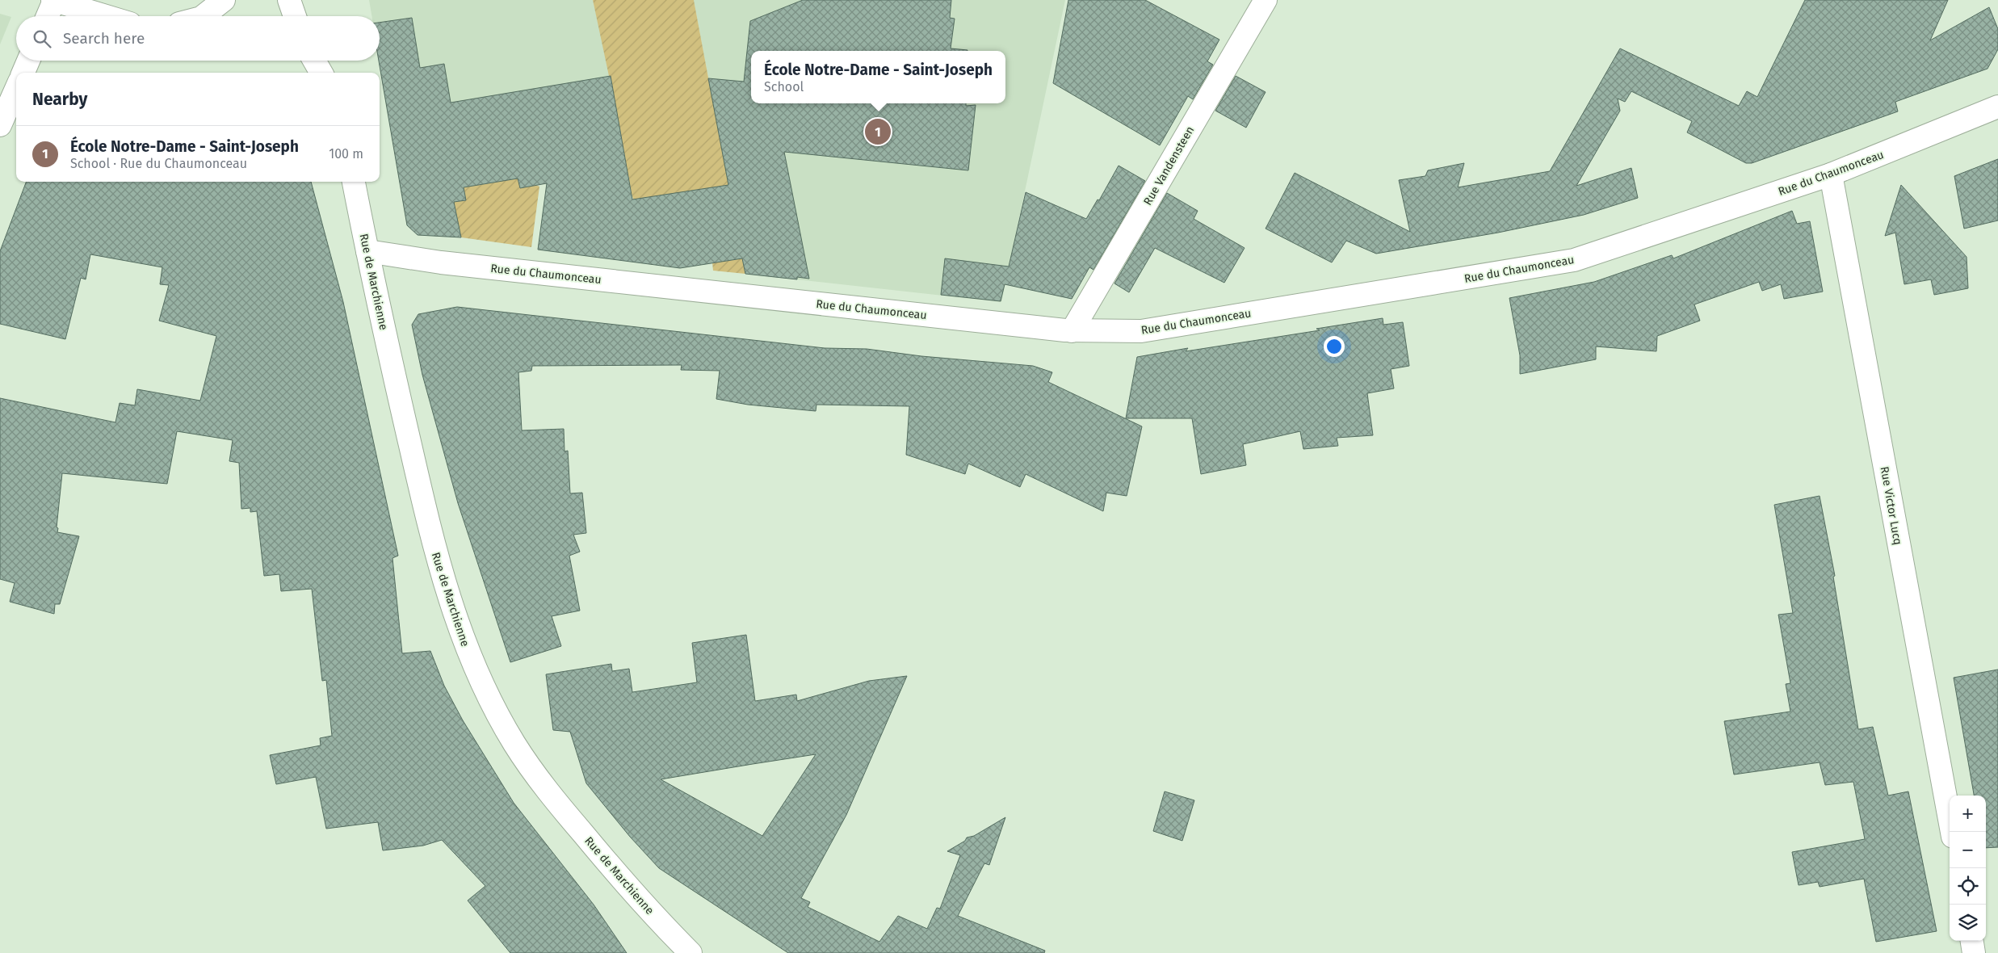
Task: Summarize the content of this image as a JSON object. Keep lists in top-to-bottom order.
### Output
{
  "streets": {
    "street": [
      "Rue Vandensteen",
      "Rue du Chaumonceau",
      "Rue de Marchienne",
      "Rue Victor Lucq"
    ]
  },
  "crossings": [
    ["Rue Vandensteen", "Rue du Chaumonceau"],
    ["Rue du Chaumonceau", "Rue de Marchienne"],
    ["Rue du Chaumonceau", "Rue Victor Lucq"]
  ],
  "page": {
    "search": "Search here",
    "popup": ["École Notre-Dame - Saint-Joseph", "School"],
    "heading": "Nearby",
    "pins": "1",
    "list": [
      {
        "mark": "1",
        "name": "École Notre-Dame - Saint-Joseph",
        "note": "School · Rue du Chaumonceau",
        "value": "100 m"
      }
    ],
    "map_buttons": ["+", "−"]
  }
}
